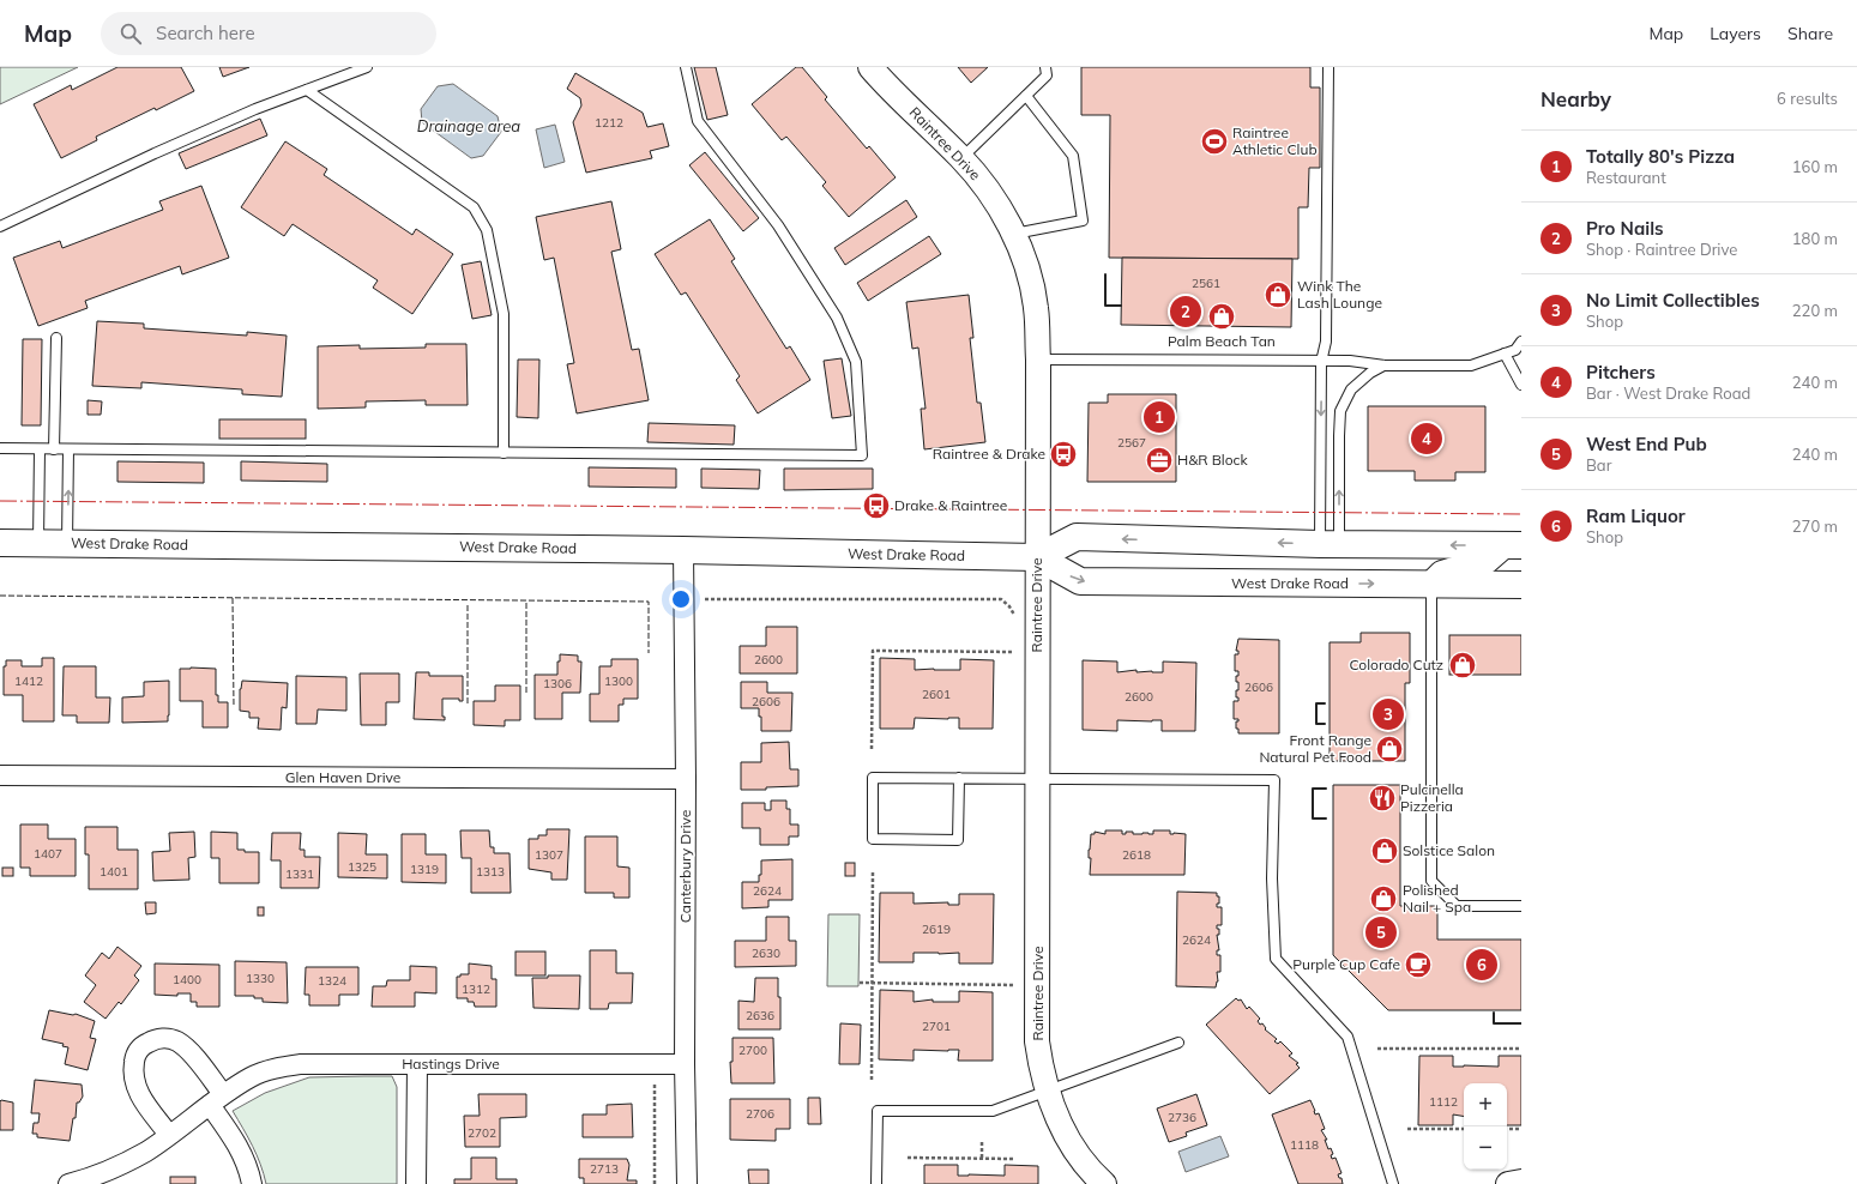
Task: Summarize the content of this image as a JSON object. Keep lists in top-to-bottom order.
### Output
{
  "streets": {
    "main road": ["West Drake Road"],
    "street": [
      "Raintree Drive",
      "Glen Haven Drive",
      "Canterbury Drive",
      "Hastings Drive"
    ]
  },
  "crossings": [
    ["Raintree Drive", "West Drake Road"],
    ["West Drake Road", "Canterbury Drive"],
    ["Glen Haven Drive", "Canterbury Drive"],
    ["Canterbury Drive", "Hastings Drive"]
  ],
  "water": ["Drainage area"],
  "places": {
    "sports": ["Raintree Athletic Club"],
    "shop": [
      "Wink The Lash Lounge",
      "Palm Beach Tan",
      "Colorado Cutz",
      "Front Range Natural Pet Food",
      "Solstice Salon",
      "Polished Nail + Spa"
    ],
    "bus stop": ["Raintree & Drake", "Drake & Raintree"],
    "office": ["H&R Block"],
    "restaurant": ["Pulcinella Pizzeria"],
    "cafe": ["Purple Cup Cafe"]
  },
  "house_numbers": [
    "1212",
    "2561",
    "2567",
    "2600",
    "1412",
    "1300",
    "1306",
    "2606",
    "2601",
    "2600",
    "2606",
    "1407",
    "1307",
    "2618",
    "1325",
    "1319",
    "1401",
    "1313",
    "1331",
    "2624",
    "2619",
    "2624",
    "2630",
    "1330",
    "1400",
    "1324",
    "1312",
    "2636",
    "2701",
    "2700",
    "1112",
    "2706",
    "2736",
    "2702",
    "1118",
    "2713"
  ],
  "page": {
    "header": "Map",
    "search": "Search here",
    "nav": ["Map", "Layers", "Share"],
    "heading": ["Nearby", "6 results"],
    "list": [
      {
        "mark": "1",
        "name": "Totally 80's Pizza",
        "note": "Restaurant",
        "value": "160 m"
      },
      {
        "mark": "2",
        "name": "Pro Nails",
        "note": "Shop · Raintree Drive",
        "value": "180 m"
      },
      {
        "mark": "3",
        "name": "No Limit Collectibles",
        "note": "Shop",
        "value": "220 m"
      },
      {
        "mark": "4",
        "name": "Pitchers",
        "note": "Bar · West Drake Road",
        "value": "240 m"
      },
      {
        "mark": "5",
        "name": "West End Pub",
        "note": "Bar",
        "value": "240 m"
      },
      {
        "mark": "6",
        "name": "Ram Liquor",
        "note": "Shop",
        "value": "270 m"
      }
    ],
    "pins": [
      "2",
      "1",
      "4",
      "3",
      "5",
      "6"
    ],
    "map_buttons": ["+", "−"]
  }
}
